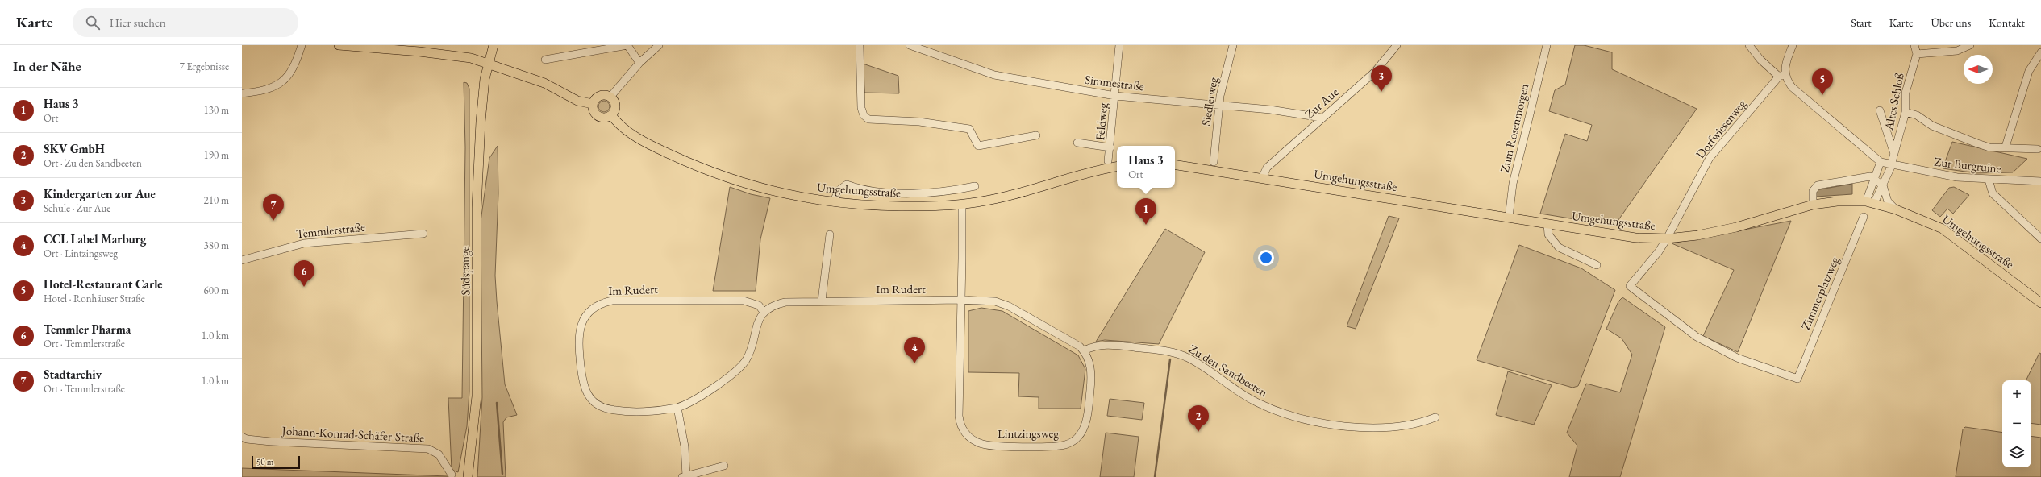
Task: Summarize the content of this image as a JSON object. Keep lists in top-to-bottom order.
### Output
{
  "streets": {
    "main road": ["Umgehungsstraße", "Südspange"],
    "street": [
      "Simmestraße",
      "Siedlerweg",
      "Altes Schloß",
      "Zur Aue",
      "Feldweg",
      "Zum Rosenmorgen",
      "Dorfwiesenweg",
      "Zur Burgruine",
      "Temmlerstraße",
      "Im Rudert",
      "Zimmerplatzweg",
      "Zu den Sandbeeten",
      "Lintzingsweg",
      "Johann-Konrad-Schäfer-Straße"
    ]
  },
  "crossings": [
    ["Simmestraße", "Siedlerweg"],
    ["Simmestraße", "Zur Aue"],
    ["Simmestraße", "Feldweg"],
    ["Altes Schloß", "Zur Burgruine"],
    ["Zur Aue", "Umgehungsstraße"],
    ["Zum Rosenmorgen", "Umgehungsstraße"],
    ["Dorfwiesenweg", "Umgehungsstraße"],
    ["Dorfwiesenweg", "Zimmerplatzweg"],
    ["Umgehungsstraße", "Zimmerplatzweg"],
    ["Umgehungsstraße", "Lintzingsweg"],
    ["Im Rudert", "Lintzingsweg"],
    ["Zu den Sandbeeten", "Lintzingsweg"]
  ],
  "scale_bar": "50 m",
  "north": "left",
  "page": {
    "header": "Karte",
    "search": "Hier suchen",
    "nav": [
      "Start",
      "Karte",
      "Über uns",
      "Kontakt"
    ],
    "heading": ["In der Nähe", "7 Ergebnisse"],
    "pins": [
      "3",
      "5",
      "7",
      "1",
      "6",
      "4",
      "2"
    ],
    "list": [
      {
        "mark": "1",
        "name": "Haus 3",
        "note": "Ort",
        "value": "130 m"
      },
      {
        "mark": "2",
        "name": "SKV GmbH",
        "note": "Ort · Zu den Sandbeeten",
        "value": "190 m"
      },
      {
        "mark": "3",
        "name": "Kindergarten zur Aue",
        "note": "Schule · Zur Aue",
        "value": "210 m"
      },
      {
        "mark": "4",
        "name": "CCL Label Marburg",
        "note": "Ort · Lintzingsweg",
        "value": "380 m"
      },
      {
        "mark": "5",
        "name": "Hotel-Restaurant Carle",
        "note": "Hotel · Ronhäuser Straße",
        "value": "600 m"
      },
      {
        "mark": "6",
        "name": "Temmler Pharma",
        "note": "Ort · Temmlerstraße",
        "value": "1.0 km"
      },
      {
        "mark": "7",
        "name": "Stadtarchiv",
        "note": "Ort · Temmlerstraße",
        "value": "1.0 km"
      }
    ],
    "popup": ["Haus 3", "Ort"],
    "map_buttons": ["+", "−"],
    "scale": "50 m"
  }
}
